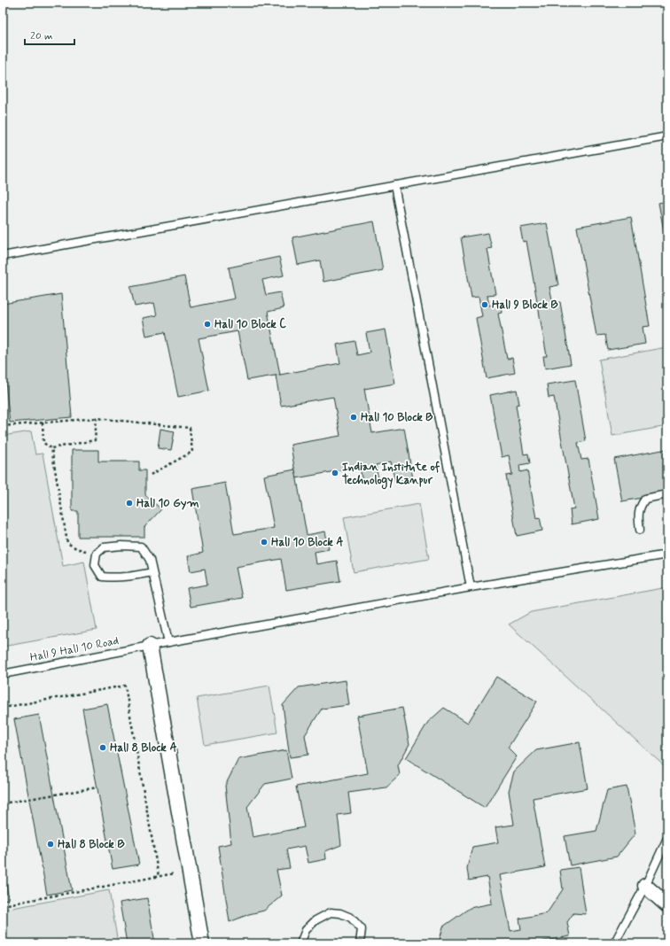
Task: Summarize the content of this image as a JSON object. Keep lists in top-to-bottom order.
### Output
{
  "streets": {
    "lane": ["Hall 9 Hall 10 Road"]
  },
  "places": [
    "Hall 9 Block B",
    "Hall 10 Block C",
    "Hall 10 Block B",
    "Indian Institute of Technology Kanpur",
    "Hall 10 Gym",
    "Hall 10 Block A",
    "Hall 8 Block A",
    "Hall 8 Block B"
  ],
  "scale_bar": "20 m"
}
